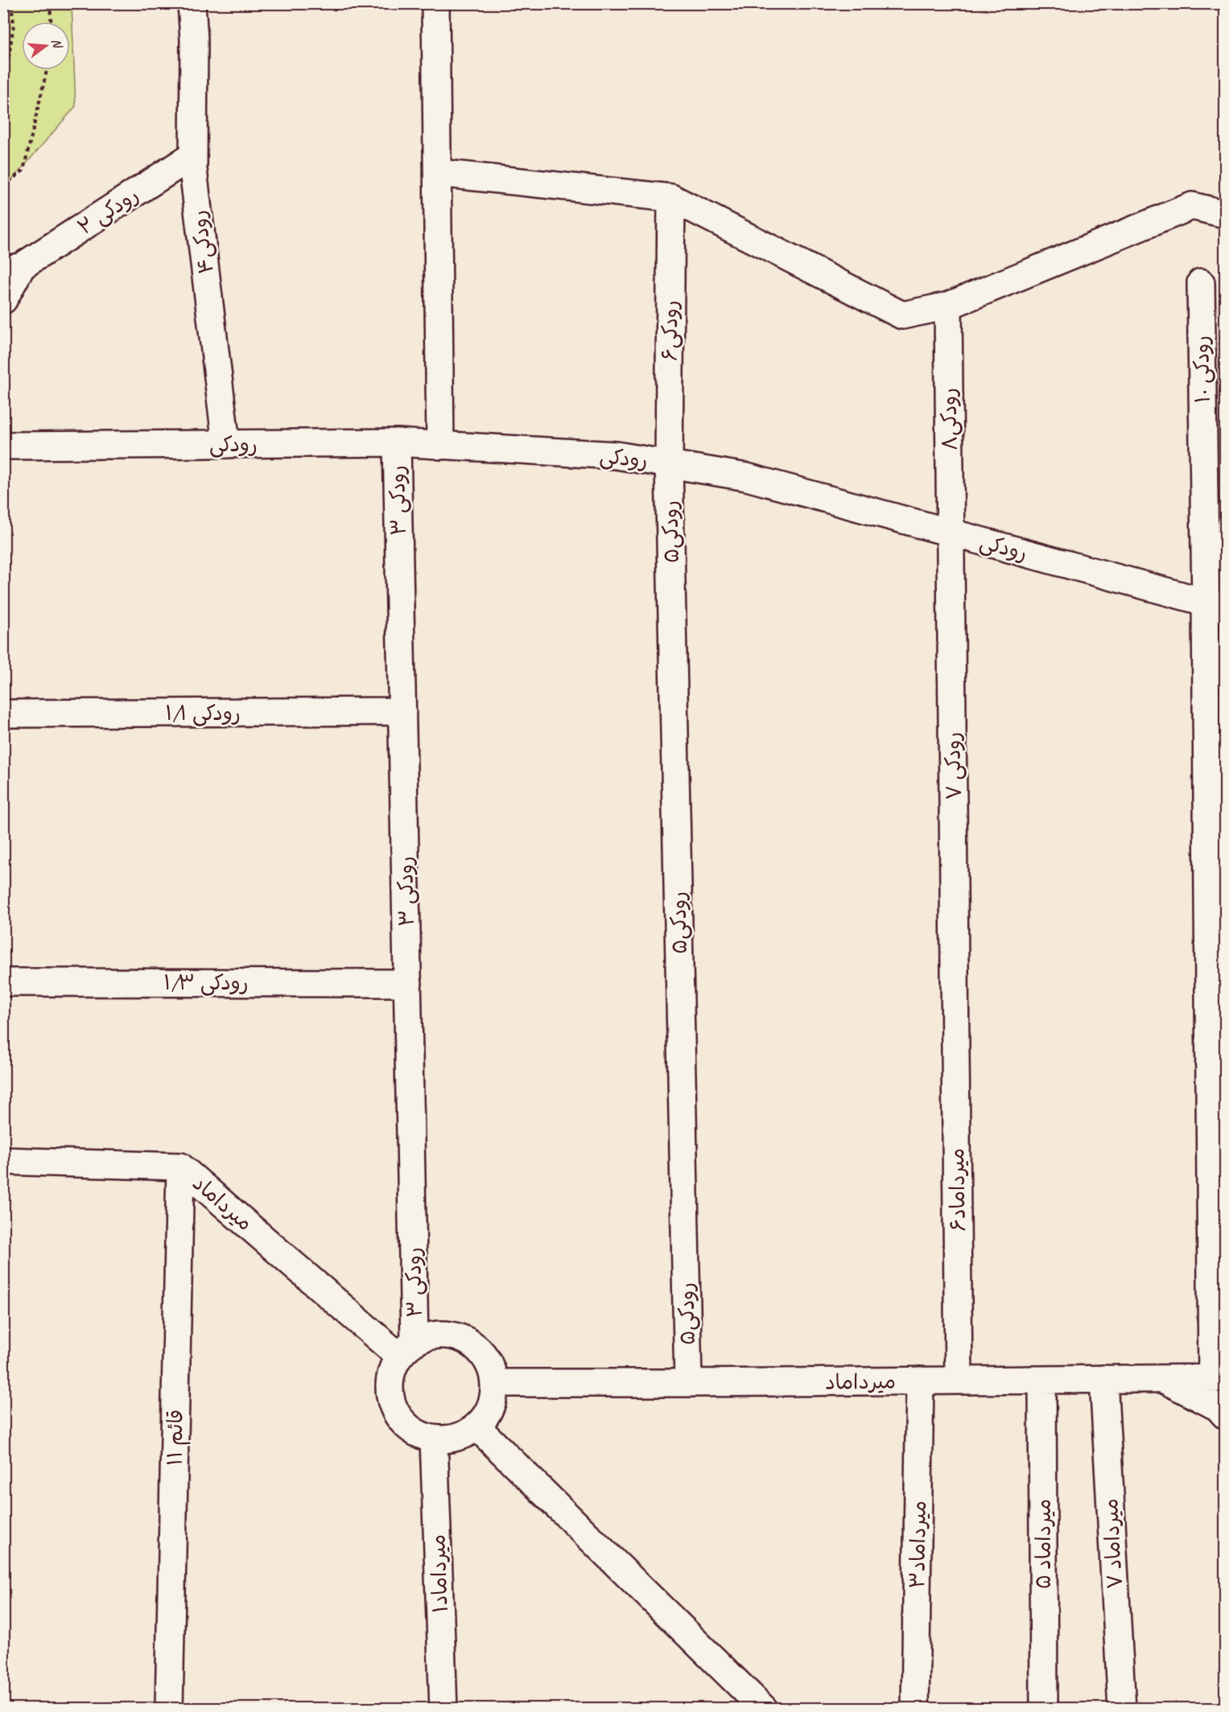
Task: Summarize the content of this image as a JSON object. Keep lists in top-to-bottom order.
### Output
{
  "streets": {
    "street": [
      "رودکی ۲",
      "رودکی۴",
      "رودکی۶",
      "رودکی ۱۰",
      "رودکی۸",
      "رودکی",
      "رودکی ۳",
      "رودکی۵",
      "رودکی ۱/۱",
      "رودکی ۷",
      "رودکی ۱/۳",
      "میرداماد۶",
      "میرداماد",
      "قائم ۱۱",
      "میرداماد ۵",
      "میرداماد ۷",
      "میرداماد۳",
      "میرداماد۱"
    ]
  },
  "crossings": [
    ["رودکی ۲", "رودکی۴"],
    ["رودکی۴", "رودکی"],
    ["رودکی۶", "رودکی"],
    ["رودکی۶", "رودکی۵"],
    ["رودکی ۱۰", "رودکی"],
    ["رودکی ۱۰", "میرداماد"],
    ["رودکی۸", "رودکی"],
    ["رودکی۸", "رودکی ۷"],
    ["رودکی", "رودکی ۳"],
    ["رودکی", "رودکی۵"],
    ["رودکی", "رودکی ۷"],
    ["رودکی ۳", "رودکی ۱/۱"],
    ["رودکی ۳", "رودکی ۱/۳"],
    ["رودکی ۳", "میرداماد"],
    ["رودکی ۳", "میرداماد۱"],
    ["رودکی۵", "میرداماد"],
    ["رودکی ۷", "میرداماد۶"],
    ["میرداماد۶", "میرداماد"],
    ["میرداماد", "قائم ۱۱"],
    ["میرداماد", "میرداماد ۵"],
    ["میرداماد", "میرداماد ۷"],
    ["میرداماد", "میرداماد۳"],
    ["میرداماد", "میرداماد۱"]
  ],
  "north": "right"
}
